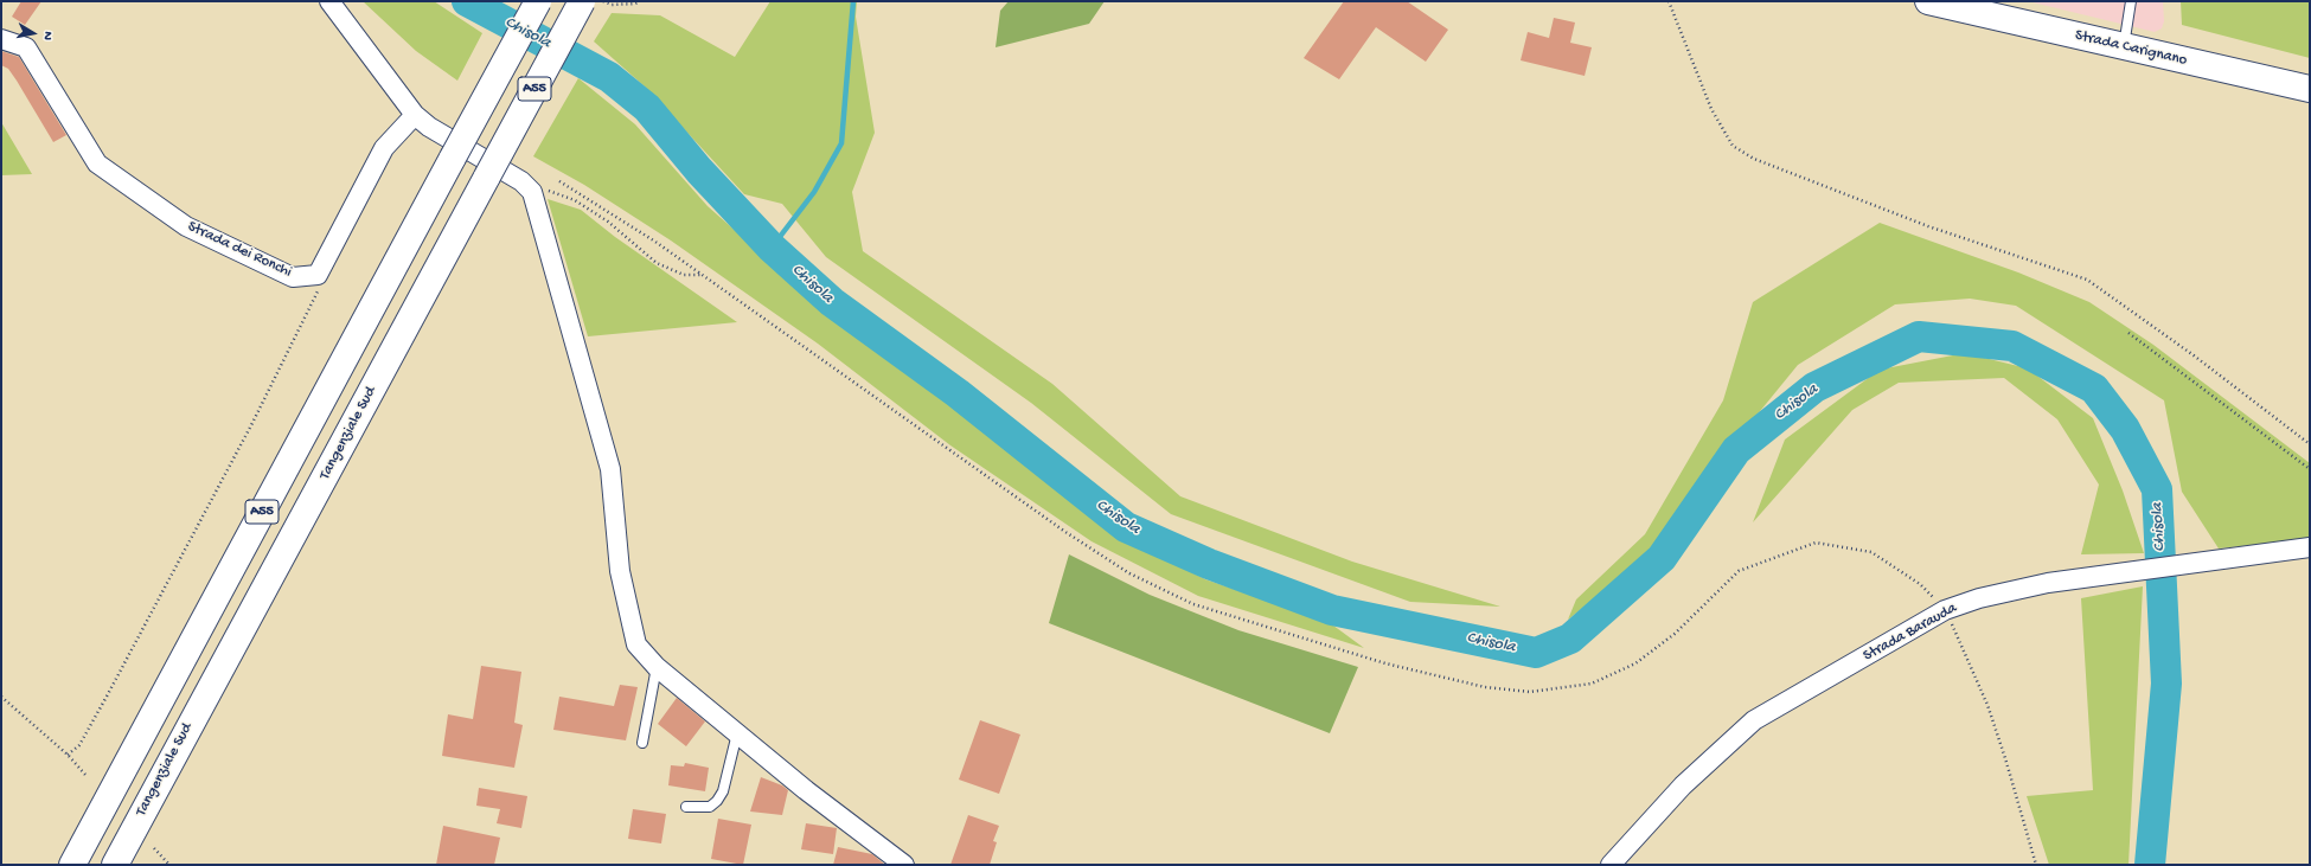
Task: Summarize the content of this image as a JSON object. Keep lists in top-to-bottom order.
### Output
{
  "streets": {
    "main road": ["Strada Carignano", "A55", "Tangenziale Sud"],
    "street": ["Strada dei Ronchi", "Strada Barauda"]
  },
  "water": ["Chisola"],
  "north": "right"
}
